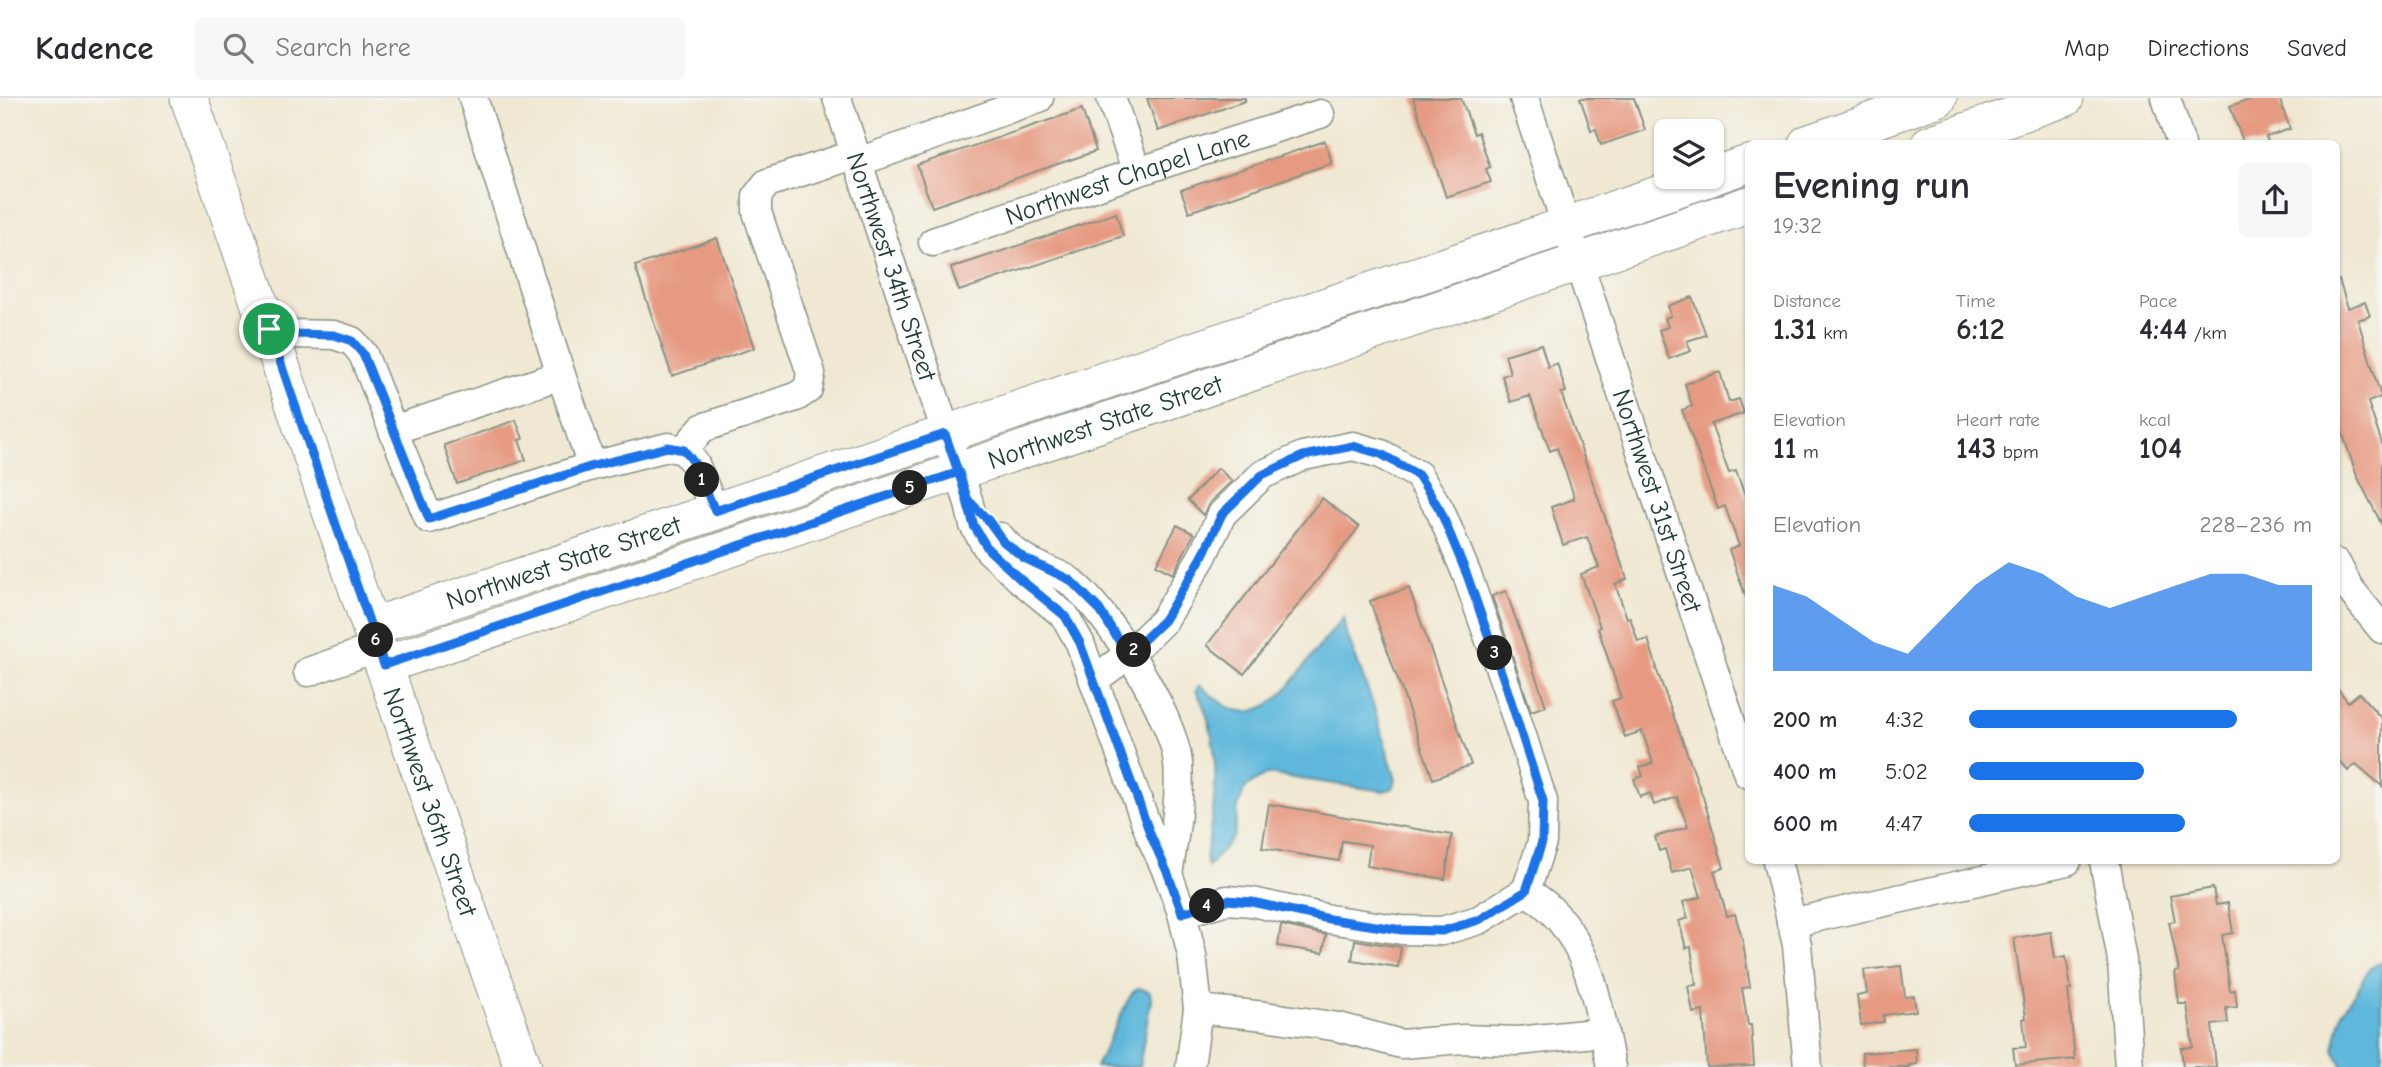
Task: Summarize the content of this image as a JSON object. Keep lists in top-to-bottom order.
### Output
{
  "streets": {
    "main road": ["Northwest State Street", "Northwest 36th Street"],
    "street": ["Northwest Chapel Lane", "Northwest 34th Street", "Northwest 31st Street"]
  },
  "crossings": [
    ["Northwest 34th Street", "Northwest State Street"],
    ["Northwest State Street", "Northwest 31st Street"],
    ["Northwest State Street", "Northwest 36th Street"]
  ],
  "page": {
    "header": "Kadence",
    "search": "Search here",
    "nav": ["Map", "Directions", "Saved"],
    "heading": ["Evening run", "19:32"],
    "stats": [
      ["Distance", "1.31 km"],
      ["Time", "6:12"],
      ["Pace", "4:44 /km"],
      ["Elevation", "11 m"],
      ["Heart rate", "143 bpm"],
      ["kcal", "104"]
    ],
    "pins": [
      "1",
      "5",
      "6",
      "2",
      "3",
      "4"
    ],
    "chart": ["Elevation", "228–236 m"],
    "list": [
      {
        "name": "200 m",
        "note": "4:32"
      },
      {
        "name": "400 m",
        "note": "5:02"
      },
      {
        "name": "600 m",
        "note": "4:47"
      }
    ]
  }
}
